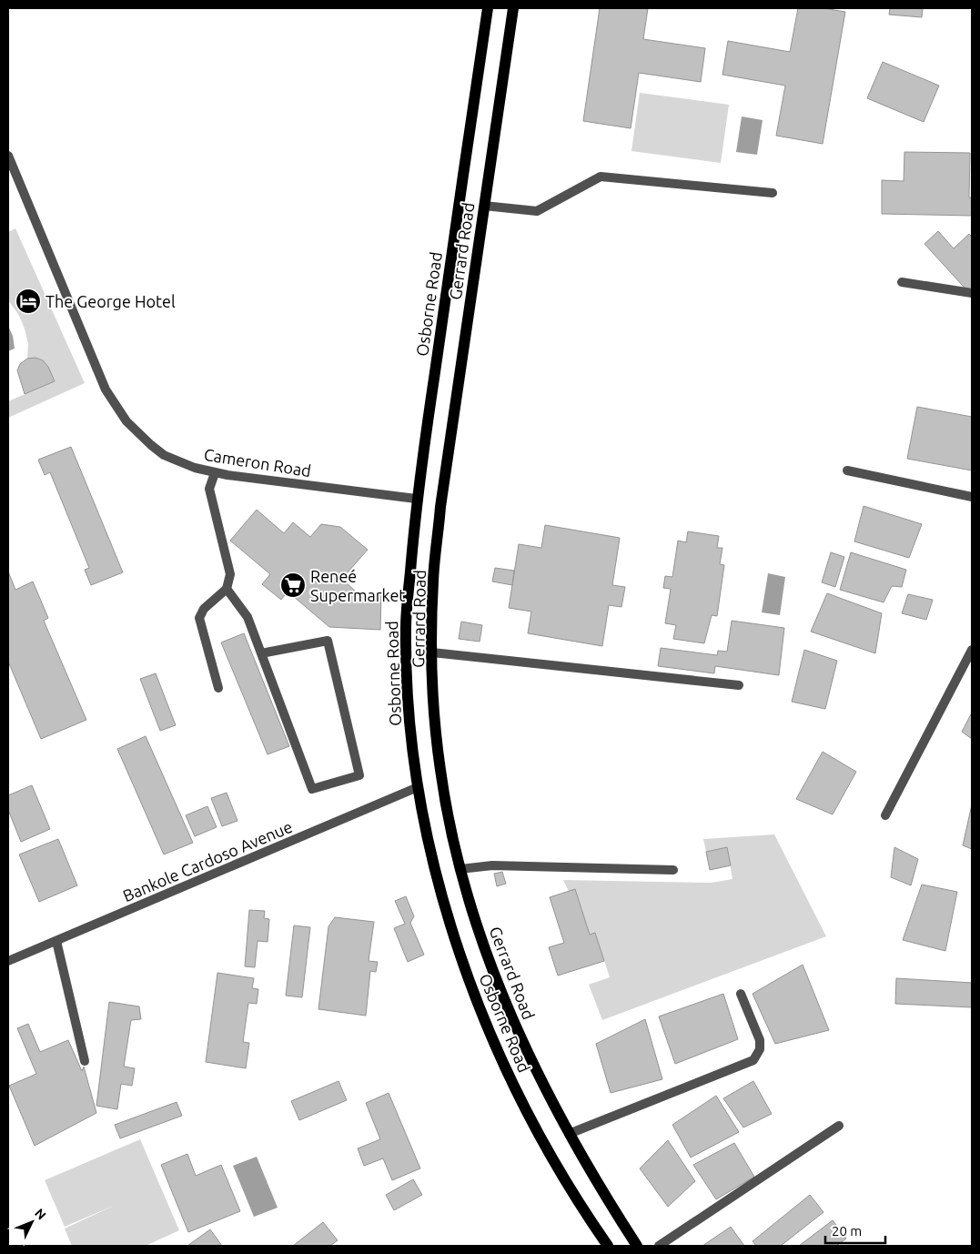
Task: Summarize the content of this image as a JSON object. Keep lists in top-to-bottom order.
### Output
{
  "streets": {
    "main road": ["Gerrard Road", "Osborne Road"],
    "street": ["Cameron Road", "Bankole Cardoso Avenue"]
  },
  "crossings": [
    ["Osborne Road", "Cameron Road"],
    ["Osborne Road", "Bankole Cardoso Avenue"]
  ],
  "places": {
    "hotel": ["The George Hotel"],
    "supermarket": ["Reneé Supermarket"]
  },
  "scale_bar": "20 m",
  "north": "top right"
}
